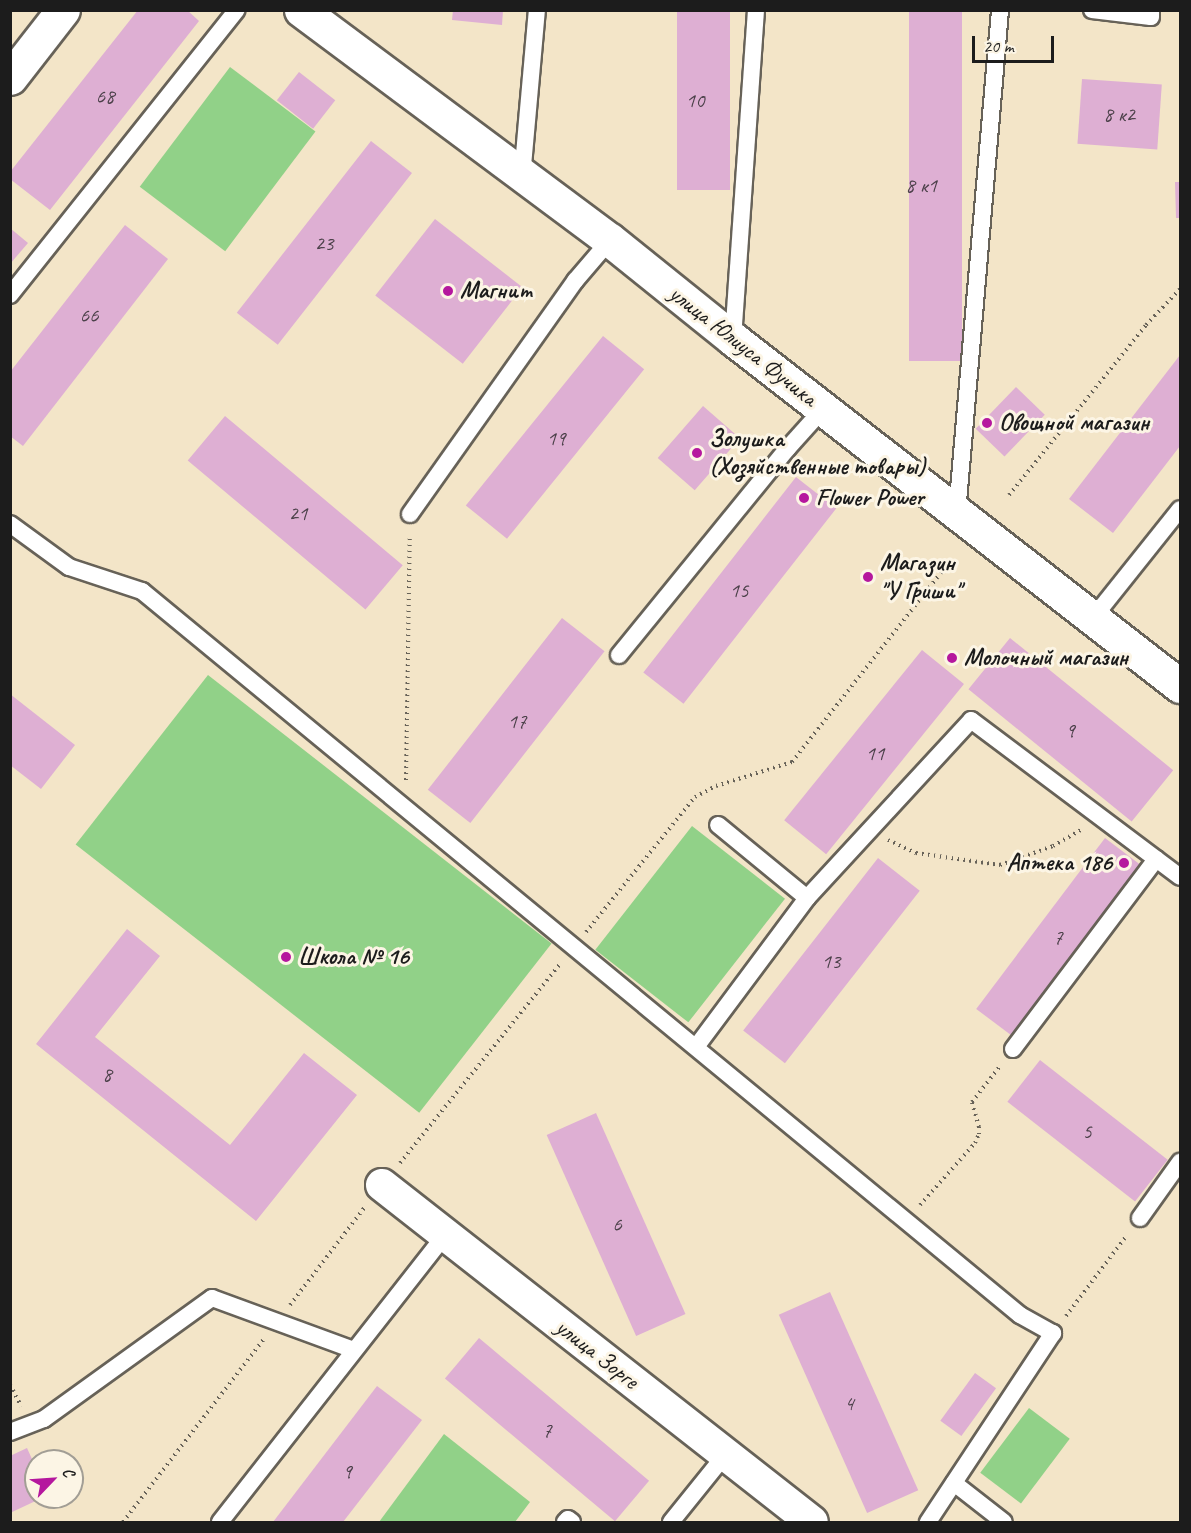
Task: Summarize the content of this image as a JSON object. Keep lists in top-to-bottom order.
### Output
{
  "streets": {
    "street": ["улица Юлиуса Фучика", "улица Зорге"]
  },
  "places": [
    "Магнит",
    "Овощной магазин",
    "Золушка (Хозяйственные товары)",
    "Flower Power",
    "Магазин \"У Гриши\"",
    "Молочный магазин",
    "Аптека 186",
    "Школа № 16"
  ],
  "house_numbers": [
    "68",
    "10",
    "8 к2",
    "8 к1",
    "23",
    "66",
    "19",
    "21",
    "15",
    "17",
    "9",
    "11",
    "7",
    "13",
    "8",
    "5",
    "6",
    "4",
    "7",
    "9"
  ],
  "scale_bar": "20 m",
  "north": "top right"
}
